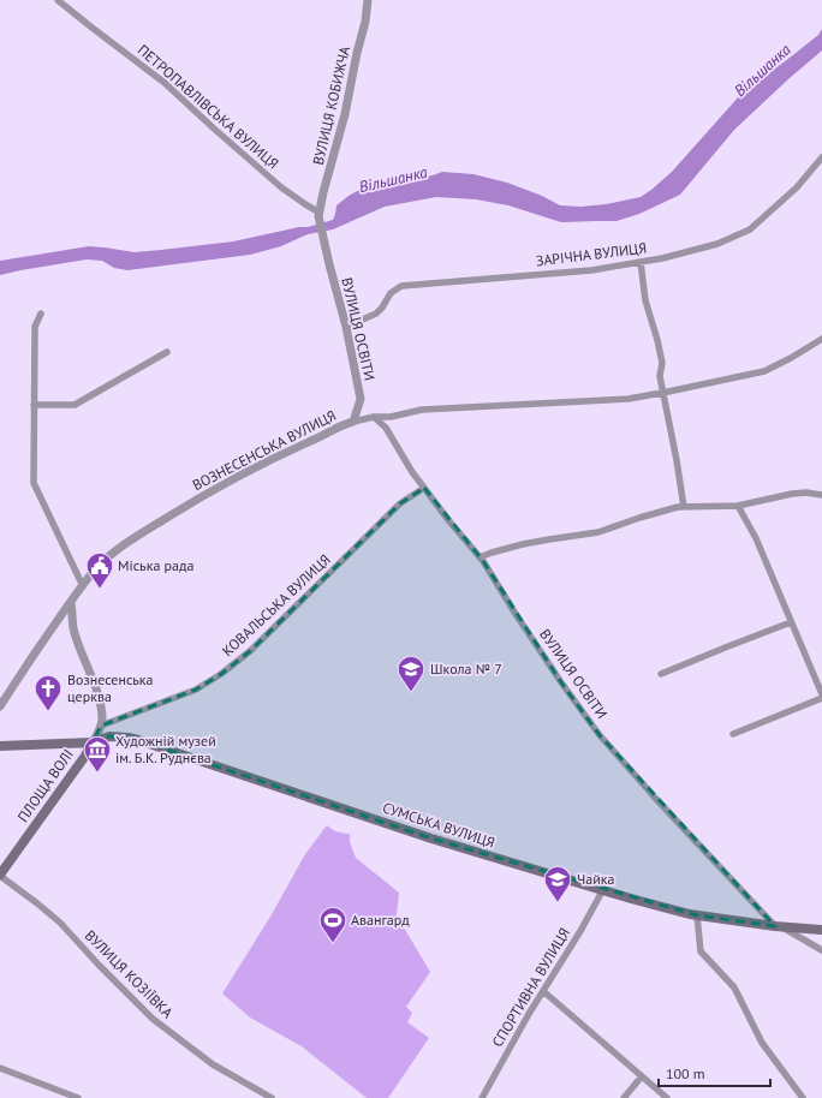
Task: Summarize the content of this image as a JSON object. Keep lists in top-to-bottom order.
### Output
{
  "streets": {
    "main road": ["ПЛОЩА ВОЛІ", "СУМСЬКА ВУЛИЦЯ"],
    "street": [
      "ВУЛИЦЯ КОБИЖЧА",
      "ПЕТРОПАВЛІВСЬКА ВУЛИЦЯ",
      "ЗАРІЧНА ВУЛИЦЯ",
      "ВУЛИЦЯ ОСВІТИ",
      "ВОЗНЕСЕНСЬКА ВУЛИЦЯ",
      "КОВАЛЬСЬКА ВУЛИЦЯ",
      "ВУЛИЦЯ КОЗІЇВКА",
      "СПОРТИВНА ВУЛИЦЯ"
    ]
  },
  "crossings": [
    ["ВУЛИЦЯ КОБИЖЧА", "ПЕТРОПАВЛІВСЬКА ВУЛИЦЯ"],
    ["ВУЛИЦЯ КОБИЖЧА", "ВУЛИЦЯ ОСВІТИ"],
    ["ПЕТРОПАВЛІВСЬКА ВУЛИЦЯ", "ВУЛИЦЯ ОСВІТИ"],
    ["ЗАРІЧНА ВУЛИЦЯ", "ВУЛИЦЯ ОСВІТИ"],
    ["ВУЛИЦЯ ОСВІТИ", "ВОЗНЕСЕНСЬКА ВУЛИЦЯ"],
    ["ВУЛИЦЯ ОСВІТИ", "КОВАЛЬСЬКА ВУЛИЦЯ"],
    ["ВУЛИЦЯ ОСВІТИ", "СУМСЬКА ВУЛИЦЯ"],
    ["ПЛОЩА ВОЛІ", "СУМСЬКА ВУЛИЦЯ"],
    ["ПЛОЩА ВОЛІ", "ВУЛИЦЯ КОЗІЇВКА"],
    ["СУМСЬКА ВУЛИЦЯ", "СПОРТИВНА ВУЛИЦЯ"]
  ],
  "water": ["Вільшанка"],
  "places": {
    "public building": ["Міська рада"],
    "school or university": ["Школа № 7", "Чайка"],
    "church": ["Вознесенська церква"],
    "museum": ["Художній музей ім. Б.К. Руднєва"],
    "sports": ["Авангард"]
  },
  "scale_bar": "100 m"
}
